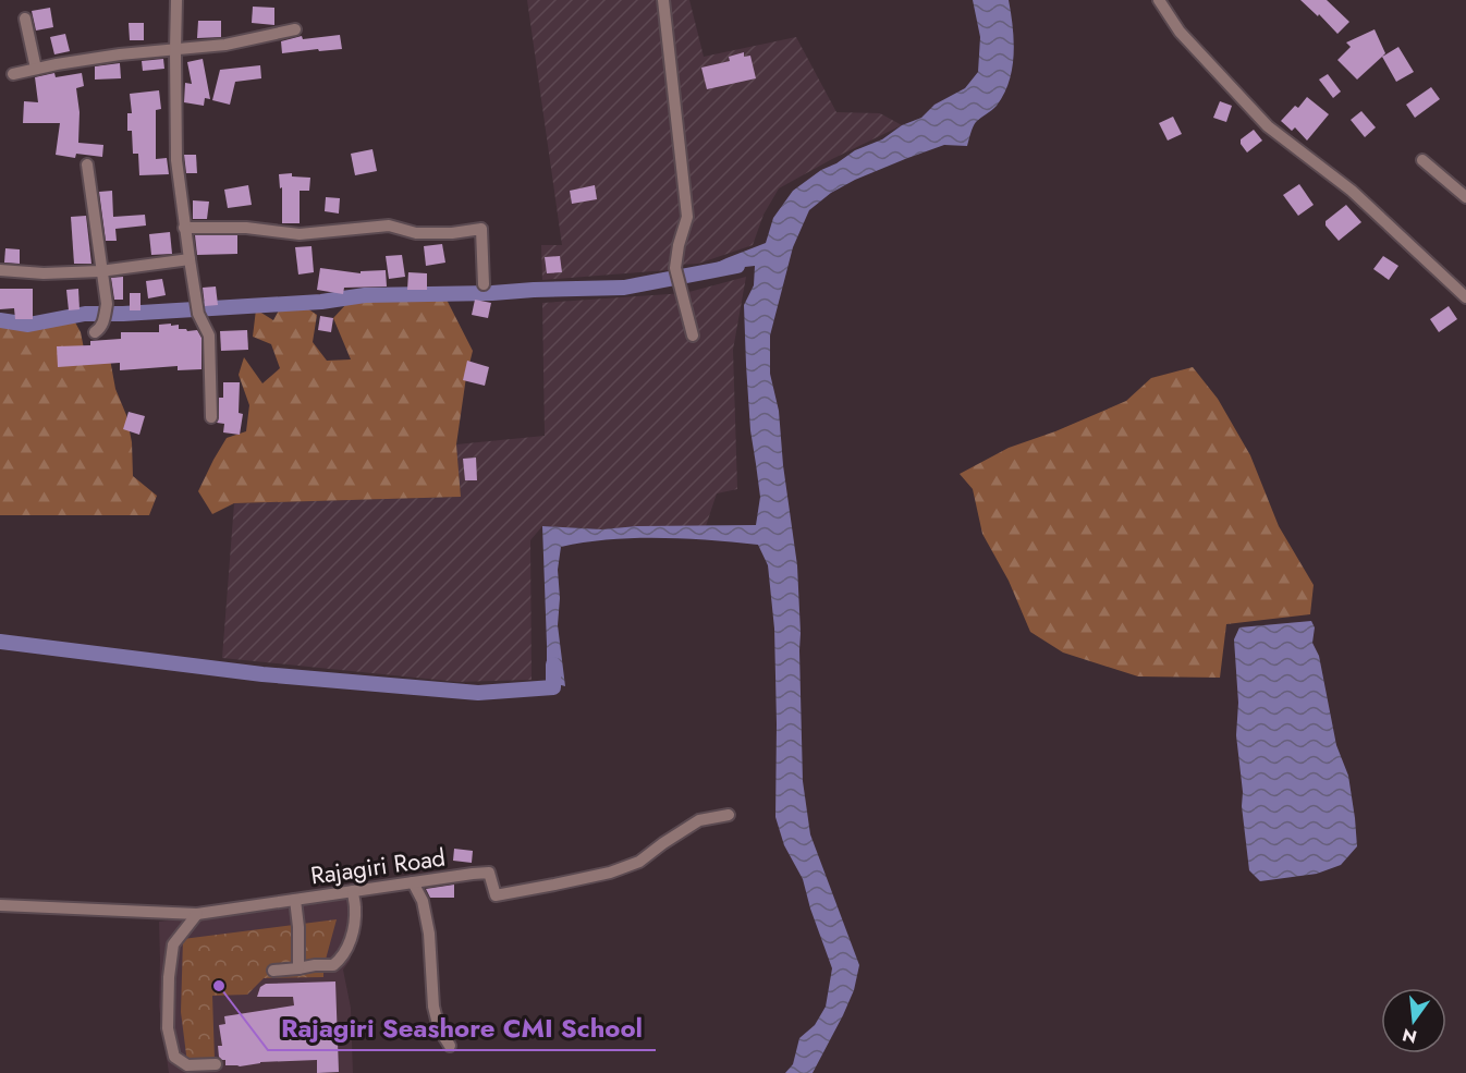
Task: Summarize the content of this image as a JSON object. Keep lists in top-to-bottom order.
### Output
{
  "streets": {
    "street": ["Rajagiri Road"]
  },
  "places": ["Rajagiri Seashore CMI School"],
  "north": "bottom"
}
